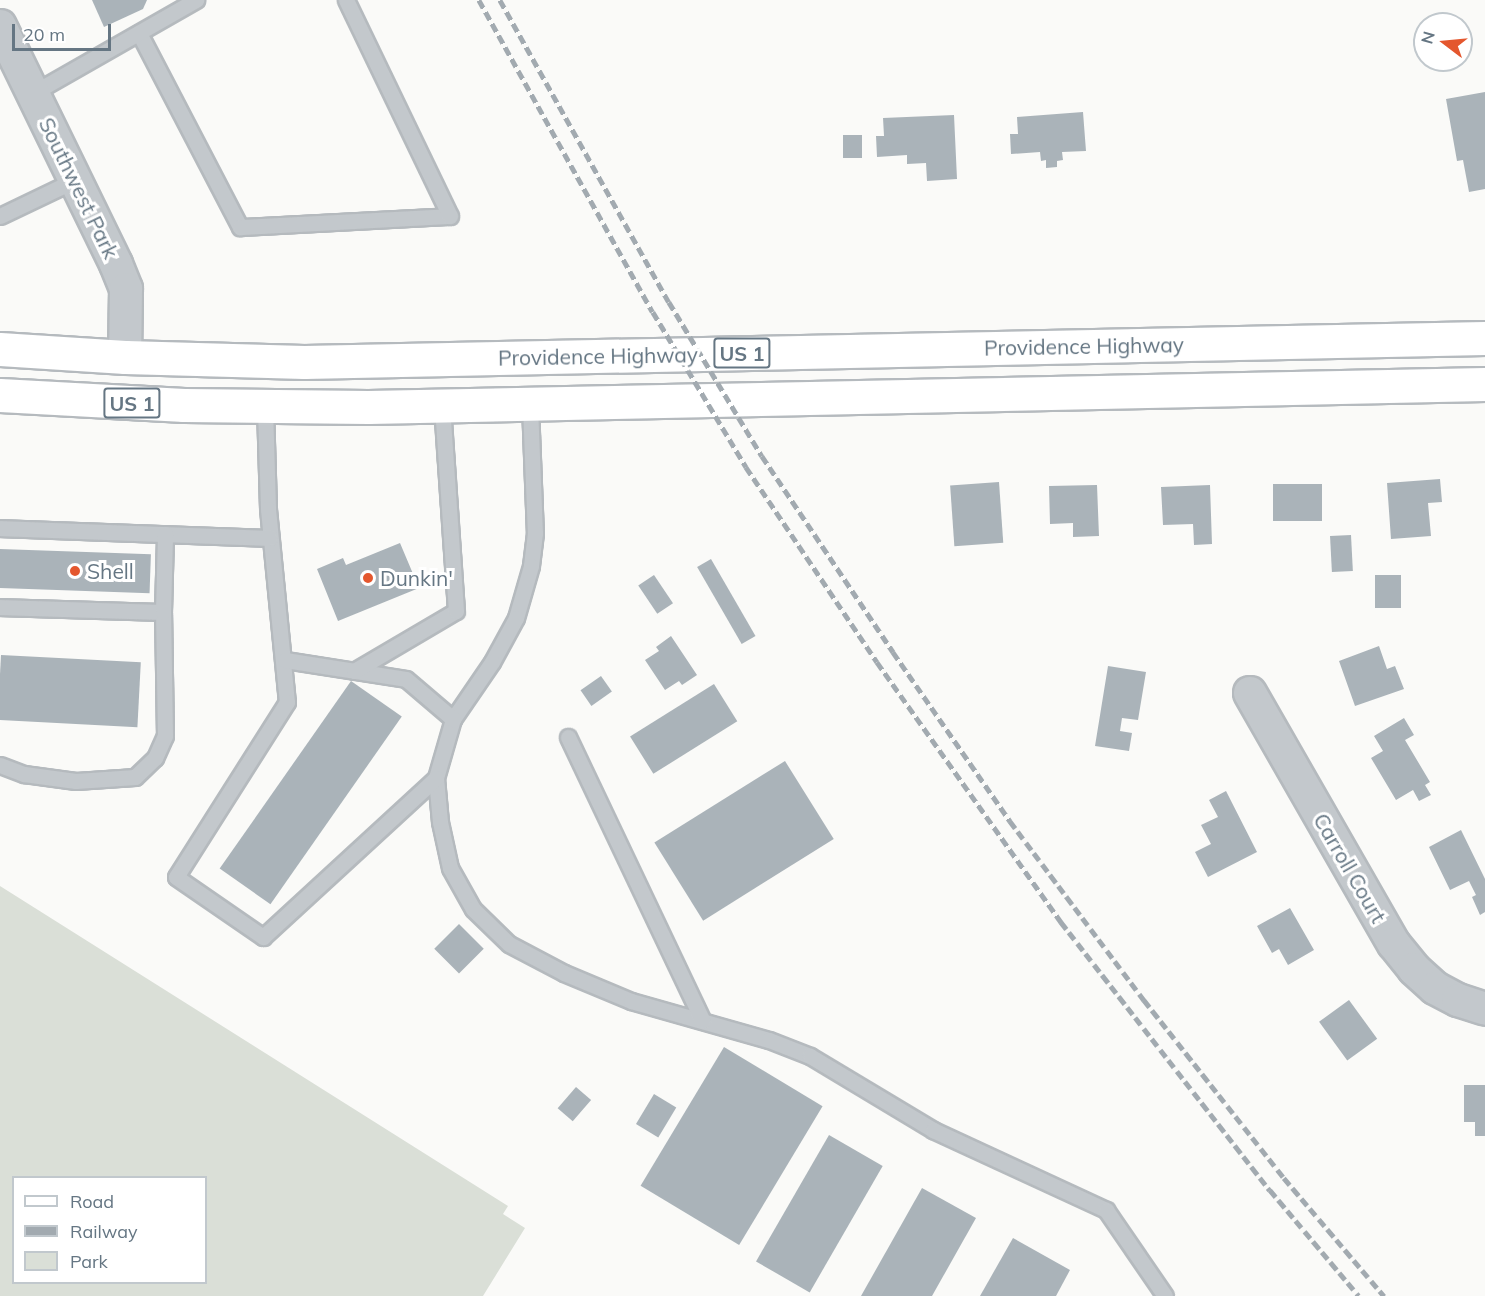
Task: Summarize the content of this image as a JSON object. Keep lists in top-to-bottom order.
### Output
{
  "streets": {
    "main road": ["Providence Highway", "US 1"],
    "street": ["Southwest Park", "Carroll Court"]
  },
  "crossings": [
    ["Southwest Park", "Providence Highway"]
  ],
  "places": ["Shell", "Dunkin'"],
  "legend": ["Road", "Railway", "Park"],
  "scale_bar": "20 m",
  "north": "left"
}
